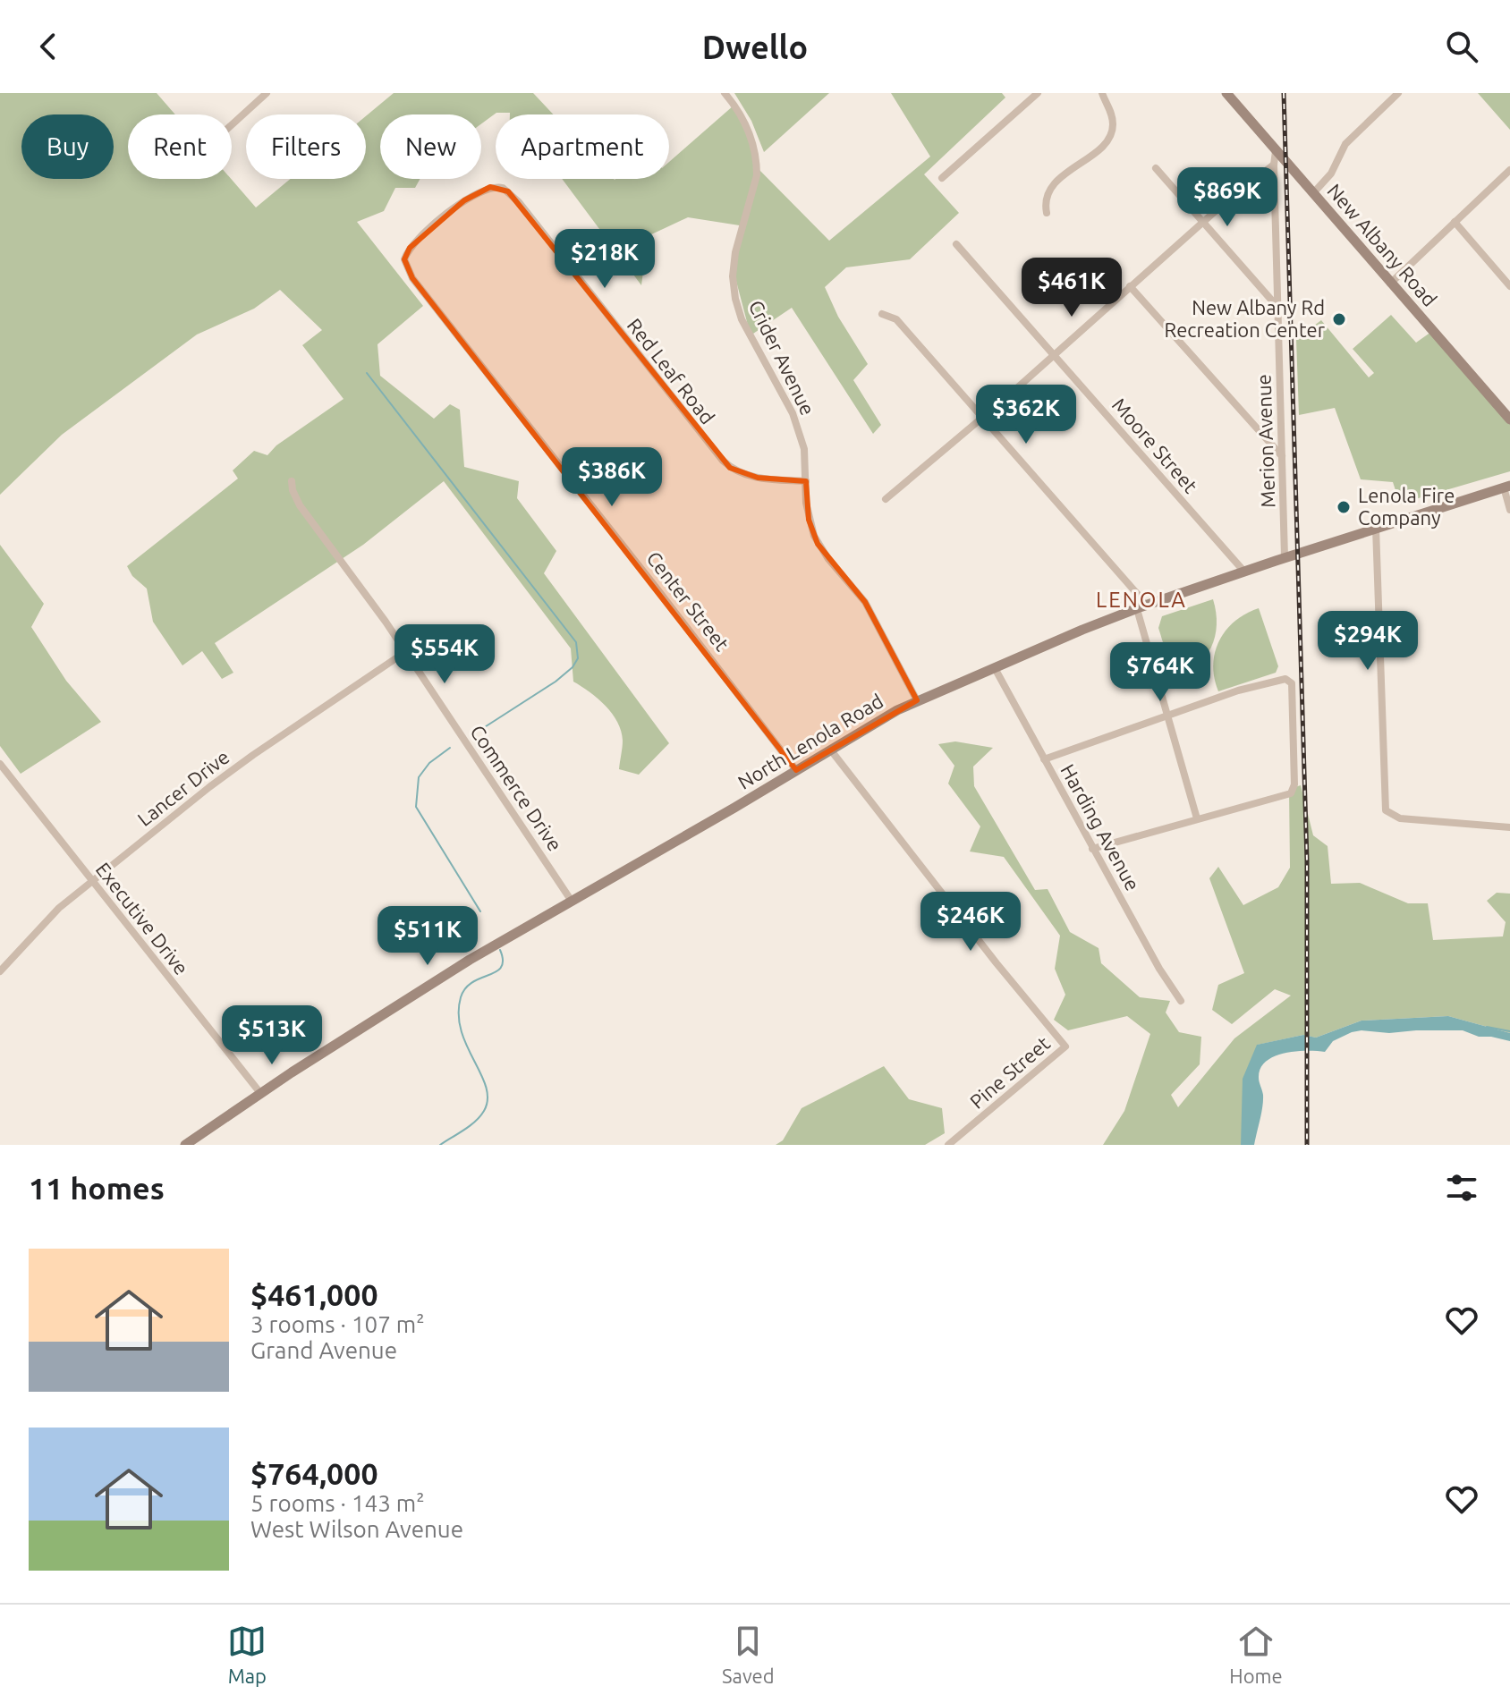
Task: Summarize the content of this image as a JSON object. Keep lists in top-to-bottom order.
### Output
{
  "streets": {
    "main road": ["New Albany Road", "North Lenola Road"],
    "street": [
      "Crider Avenue",
      "Red Leaf Road",
      "Merion Avenue",
      "Moore Street",
      "Center Street",
      "Lancer Drive",
      "Commerce Drive",
      "Harding Avenue",
      "Executive Drive",
      "Pine Street"
    ]
  },
  "crossings": [
    ["New Albany Road", "Merion Avenue"],
    ["Crider Avenue", "Red Leaf Road"],
    ["Crider Avenue", "North Lenola Road"],
    ["Red Leaf Road", "Center Street"],
    ["Merion Avenue", "North Lenola Road"],
    ["Moore Street", "North Lenola Road"],
    ["Center Street", "North Lenola Road"],
    ["North Lenola Road", "Commerce Drive"],
    ["North Lenola Road", "Harding Avenue"],
    ["North Lenola Road", "Executive Drive"],
    ["North Lenola Road", "Pine Street"],
    ["Lancer Drive", "Commerce Drive"],
    ["Lancer Drive", "Executive Drive"]
  ],
  "districts": ["LENOLA"],
  "places": ["New Albany Rd Recreation Center", "Lenola Fire Company"],
  "page": {
    "header": "Dwello",
    "chip": [
      "Buy",
      "Rent",
      "Filters",
      "New",
      "Apartment"
    ],
    "price": [
      "$869K",
      "$218K",
      "$461K",
      "$362K",
      "$386K",
      "$294K",
      "$554K",
      "$764K",
      "$246K",
      "$511K",
      "$513K"
    ],
    "heading": "11 homes",
    "list": [
      {
        "name": "$461,000",
        "note": "3 rooms · 107 m² · Grand Avenue"
      },
      {
        "name": "$764,000",
        "note": "5 rooms · 143 m² · West Wilson Avenue"
      }
    ],
    "tabs": ["Map", "Saved", "Home"]
  }
}
